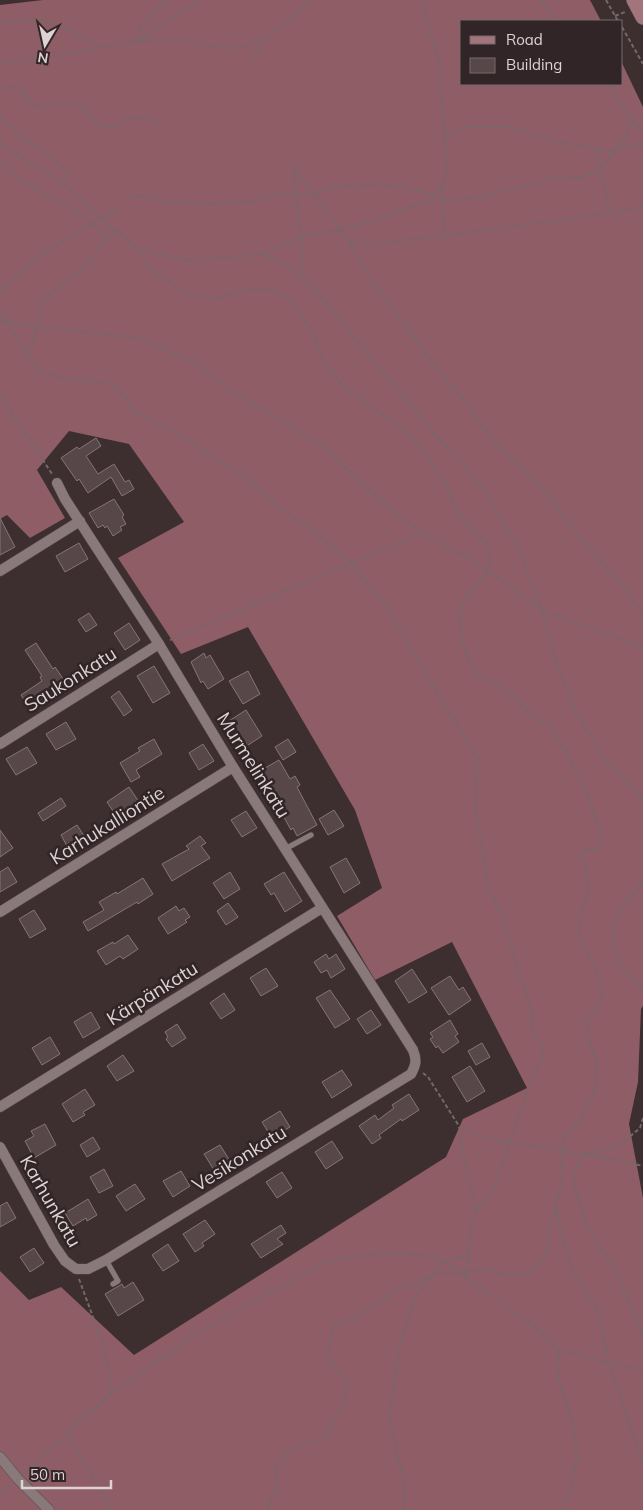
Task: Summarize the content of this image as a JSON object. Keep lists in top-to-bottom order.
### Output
{
  "streets": {
    "street": [
      "Saukonkatu",
      "Murmelinkatu",
      "Karhukalliontie",
      "Kärpänkatu",
      "Vesikonkatu",
      "Karhunkatu"
    ]
  },
  "crossings": [
    ["Saukonkatu", "Murmelinkatu"],
    ["Murmelinkatu", "Karhukalliontie"],
    ["Murmelinkatu", "Kärpänkatu"],
    ["Murmelinkatu", "Vesikonkatu"],
    ["Vesikonkatu", "Karhunkatu"]
  ],
  "legend": ["Road", "Building"],
  "scale_bar": "50 m",
  "north": "bottom"
}
